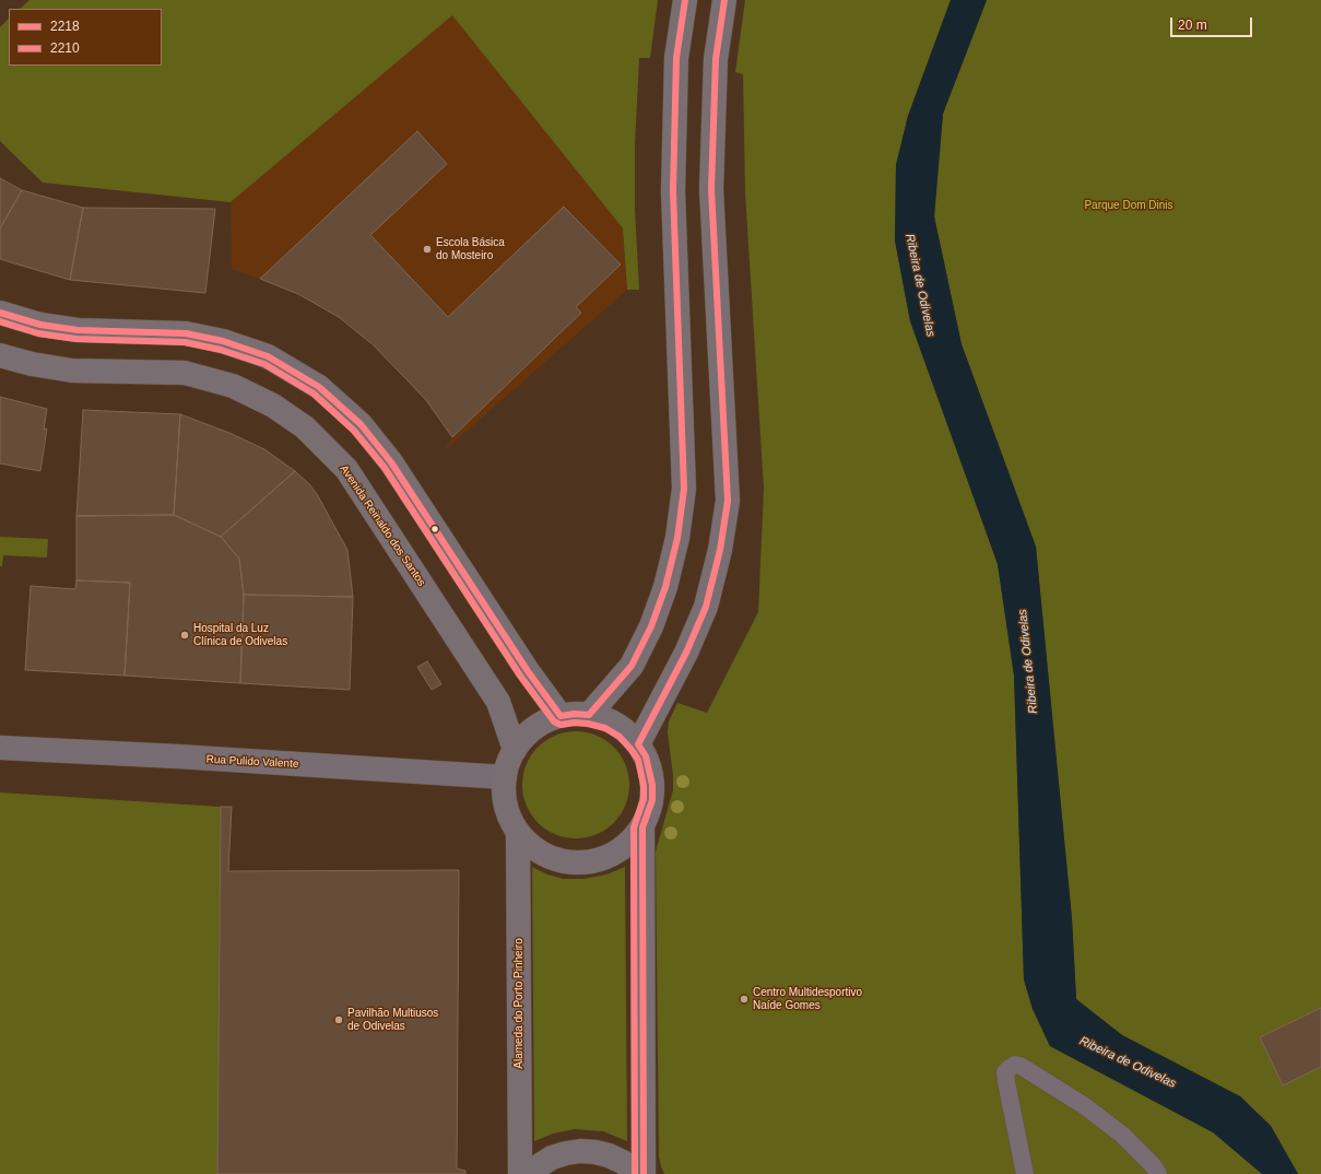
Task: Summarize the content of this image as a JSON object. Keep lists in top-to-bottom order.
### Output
{
  "streets": {
    "main road": ["Avenida Reinaldo dos Santos", "Alameda do Porto Pinheiro"],
    "street": ["Rua Pulido Valente"]
  },
  "crossings": [
    ["Avenida Reinaldo dos Santos", "Rua Pulido Valente"],
    ["Avenida Reinaldo dos Santos", "Alameda do Porto Pinheiro"],
    ["Rua Pulido Valente", "Alameda do Porto Pinheiro"]
  ],
  "water": ["Ribeira de Odivelas"],
  "parks": ["Parque Dom Dinis"],
  "places": [
    "Escola Básica do Mosteiro",
    "Hospital da Luz Clínica de Odivelas",
    "Centro Multidesportivo Naíde Gomes",
    "Pavilhão Multiusos de Odivelas"
  ],
  "lines": ["transit line 2218", "transit line 2210"],
  "legend": ["2218", "2210"],
  "scale_bar": "20 m"
}
